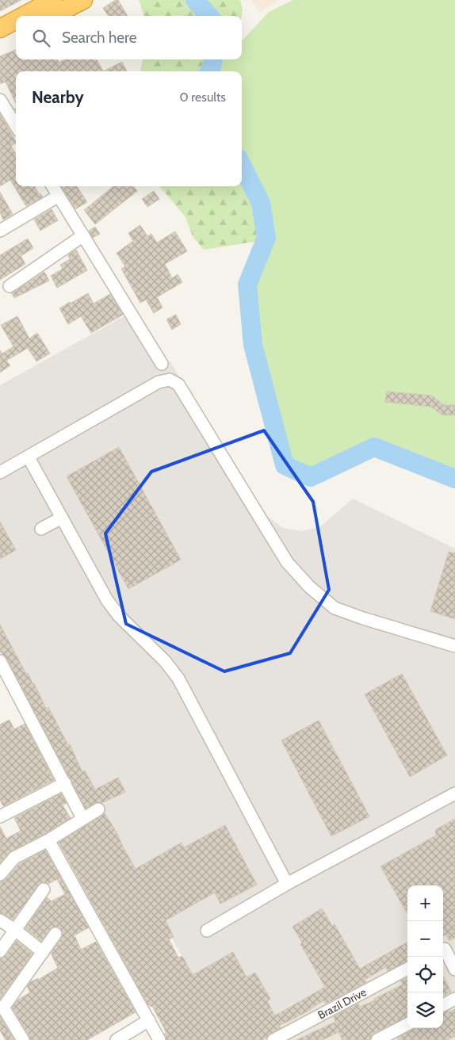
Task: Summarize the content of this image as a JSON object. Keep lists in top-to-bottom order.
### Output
{
  "streets": {
    "street": ["Brazil Drive"]
  },
  "page": {
    "search": "Search here",
    "heading": ["Nearby", "0 results"],
    "map_buttons": ["+", "−"]
  }
}
